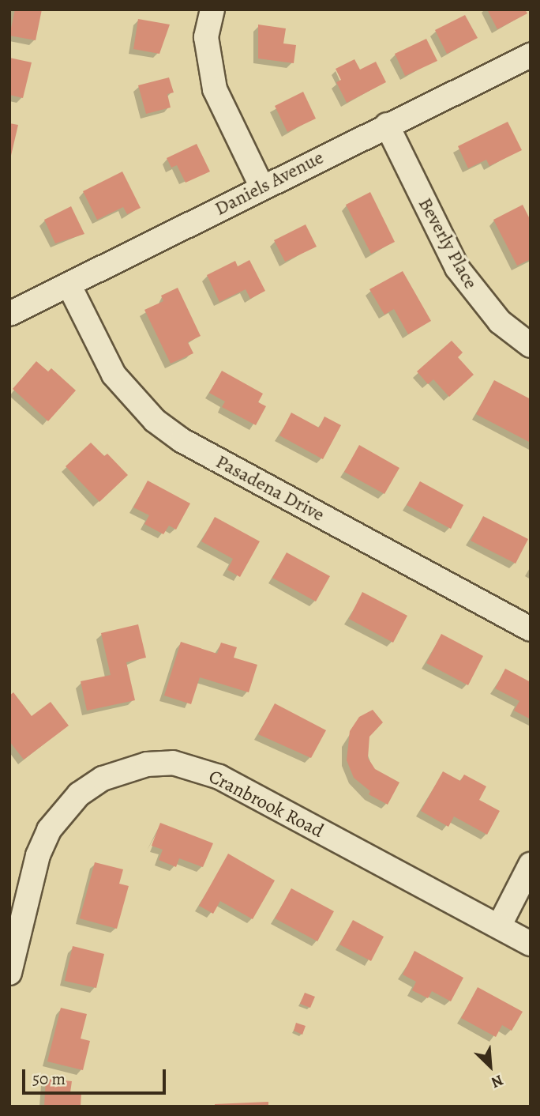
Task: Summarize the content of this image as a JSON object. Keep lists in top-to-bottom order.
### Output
{
  "streets": {
    "street": [
      "Daniels Avenue",
      "Beverly Place",
      "Pasadena Drive",
      "Cranbrook Road"
    ]
  },
  "crossings": [
    ["Daniels Avenue", "Beverly Place"],
    ["Daniels Avenue", "Pasadena Drive"]
  ],
  "scale_bar": "50 m",
  "north": "bottom right"
}
